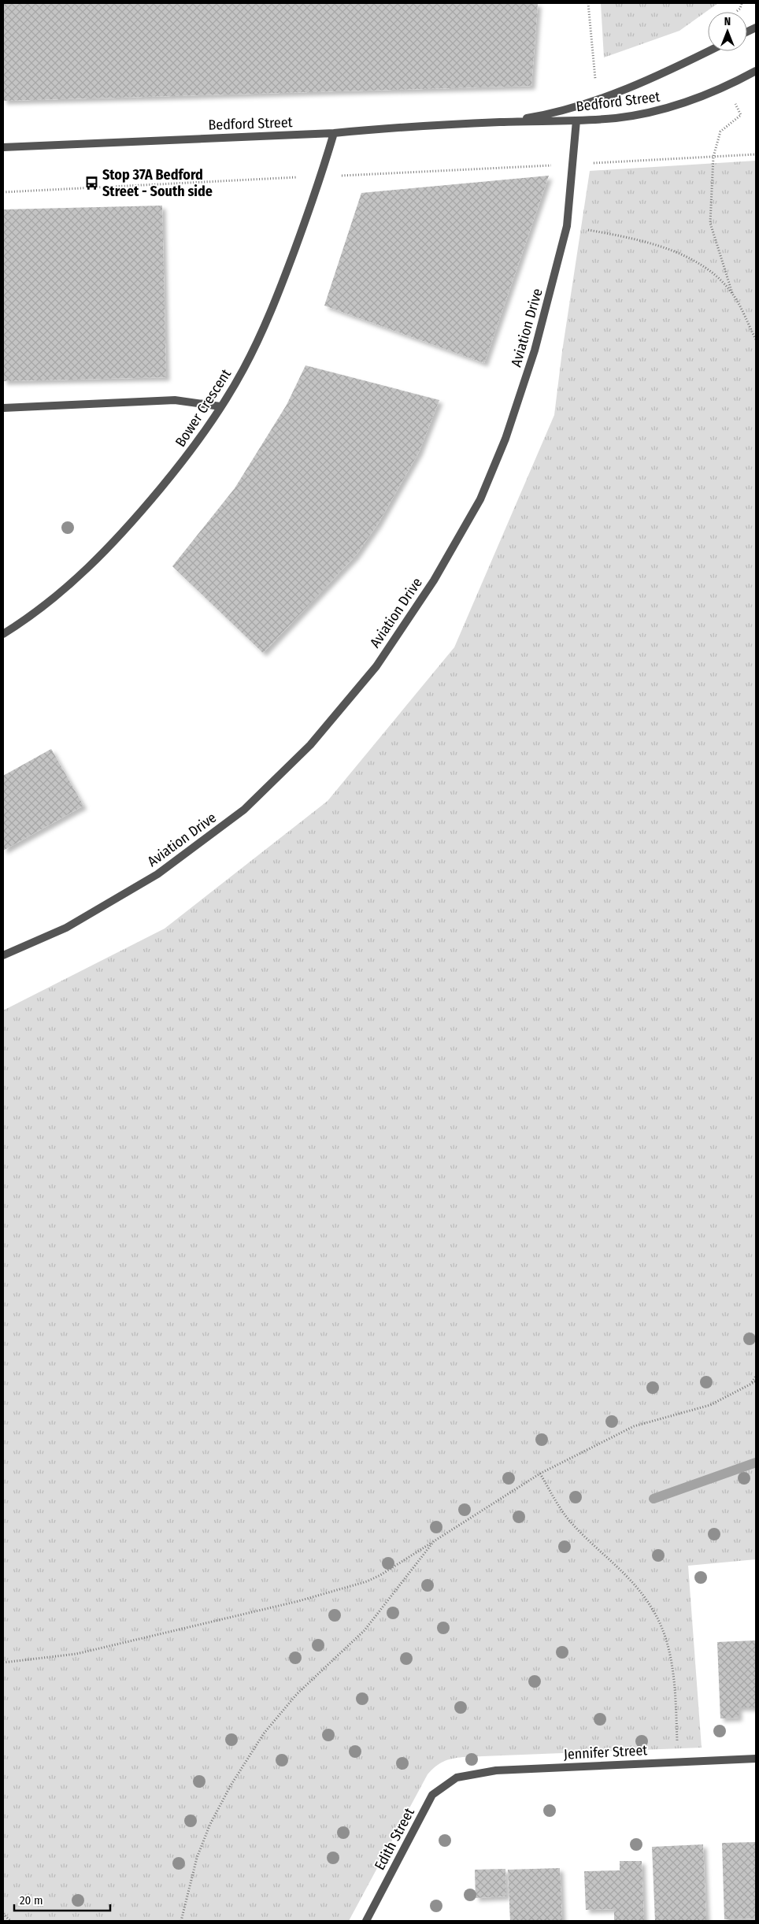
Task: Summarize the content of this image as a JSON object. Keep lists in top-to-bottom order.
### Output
{
  "streets": {
    "street": [
      "Bedford Street",
      "Aviation Drive",
      "Bower Crescent",
      "Jennifer Street",
      "Edith Street"
    ]
  },
  "crossings": [
    ["Bedford Street", "Aviation Drive"],
    ["Bedford Street", "Bower Crescent"],
    ["Jennifer Street", "Edith Street"]
  ],
  "places": {
    "bus stop": ["Stop 37A Bedford Street - South side"]
  },
  "scale_bar": "20 m",
  "north": "top"
}
